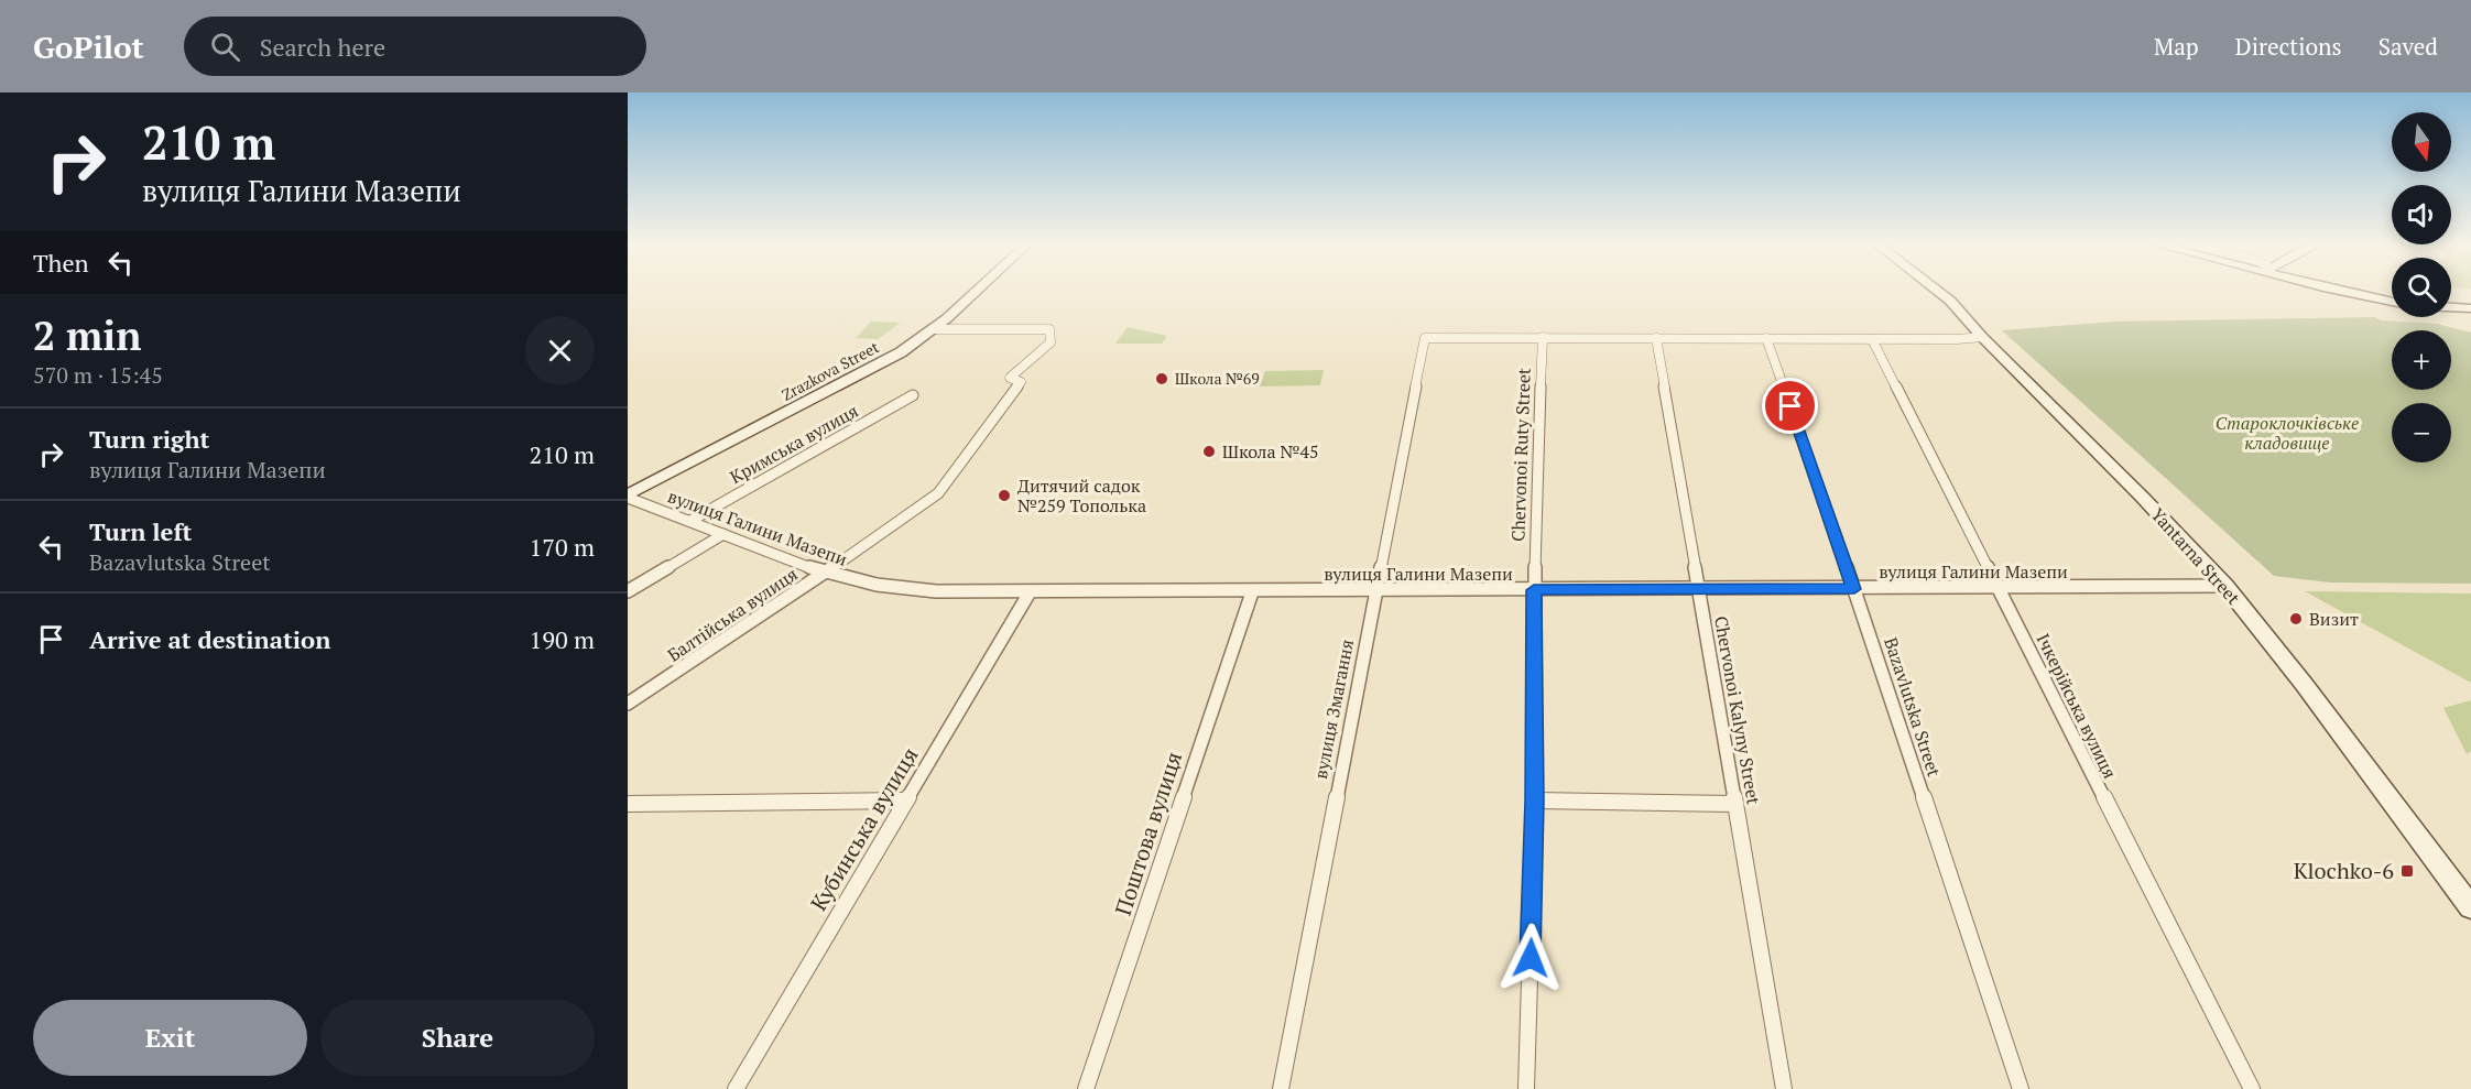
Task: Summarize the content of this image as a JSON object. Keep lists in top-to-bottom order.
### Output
{
  "streets": {
    "main road": ["Zrazkova Street", "Yantarna Street"],
    "street": [
      "Кримська вулиця",
      "Chervonoi Ruty Street",
      "вулиця Галини Мазепи",
      "Балтійська вулиця",
      "Ічкерійська вулиця",
      "Bazavlutska Street",
      "вулиця Змагання",
      "Chervonoi Kalyny Street",
      "Кубинська вулиця",
      "Поштова вулиця"
    ]
  },
  "crossings": [
    ["Zrazkova Street", "вулиця Галини Мазепи"],
    ["Zrazkova Street", "Балтійська вулиця"],
    ["Кримська вулиця", "вулиця Галини Мазепи"],
    ["Chervonoi Ruty Street", "вулиця Галини Мазепи"],
    ["Chervonoi Ruty Street", "вулиця Змагання"],
    ["вулиця Галини Мазепи", "Yantarna Street"],
    ["вулиця Галини Мазепи", "Балтійська вулиця"],
    ["вулиця Галини Мазепи", "Ічкерійська вулиця"],
    ["вулиця Галини Мазепи", "Bazavlutska Street"],
    ["вулиця Галини Мазепи", "вулиця Змагання"],
    ["вулиця Галини Мазепи", "Chervonoi Kalyny Street"],
    ["вулиця Галини Мазепи", "Кубинська вулиця"],
    ["вулиця Галини Мазепи", "Поштова вулиця"]
  ],
  "parks": ["Староклочківське кладовище"],
  "places": {
    "other": [
      "Школа №69",
      "Школа №45",
      "Дитячий садок №259 Тополька",
      "Визит"
    ],
    "transit": ["Klochko-6"]
  },
  "north": "bottom",
  "page": {
    "header": "GoPilot",
    "search": "Search here",
    "nav": ["Map", "Directions", "Saved"],
    "turn": ["210 m", "вулиця Галини Мазепи"],
    "map_buttons": ["+", "−"],
    "then": "Then",
    "heading": ["2 min", "570 m · 15:45"],
    "list": [
      {
        "name": "Turn right",
        "note": "вулиця Галини Мазепи",
        "value": "210 m"
      },
      {
        "name": "Turn left",
        "note": "Bazavlutska Street",
        "value": "170 m"
      },
      {
        "name": "Arrive at destination",
        "value": "190 m"
      }
    ],
    "buttons": ["Exit", "Share"]
  }
}
